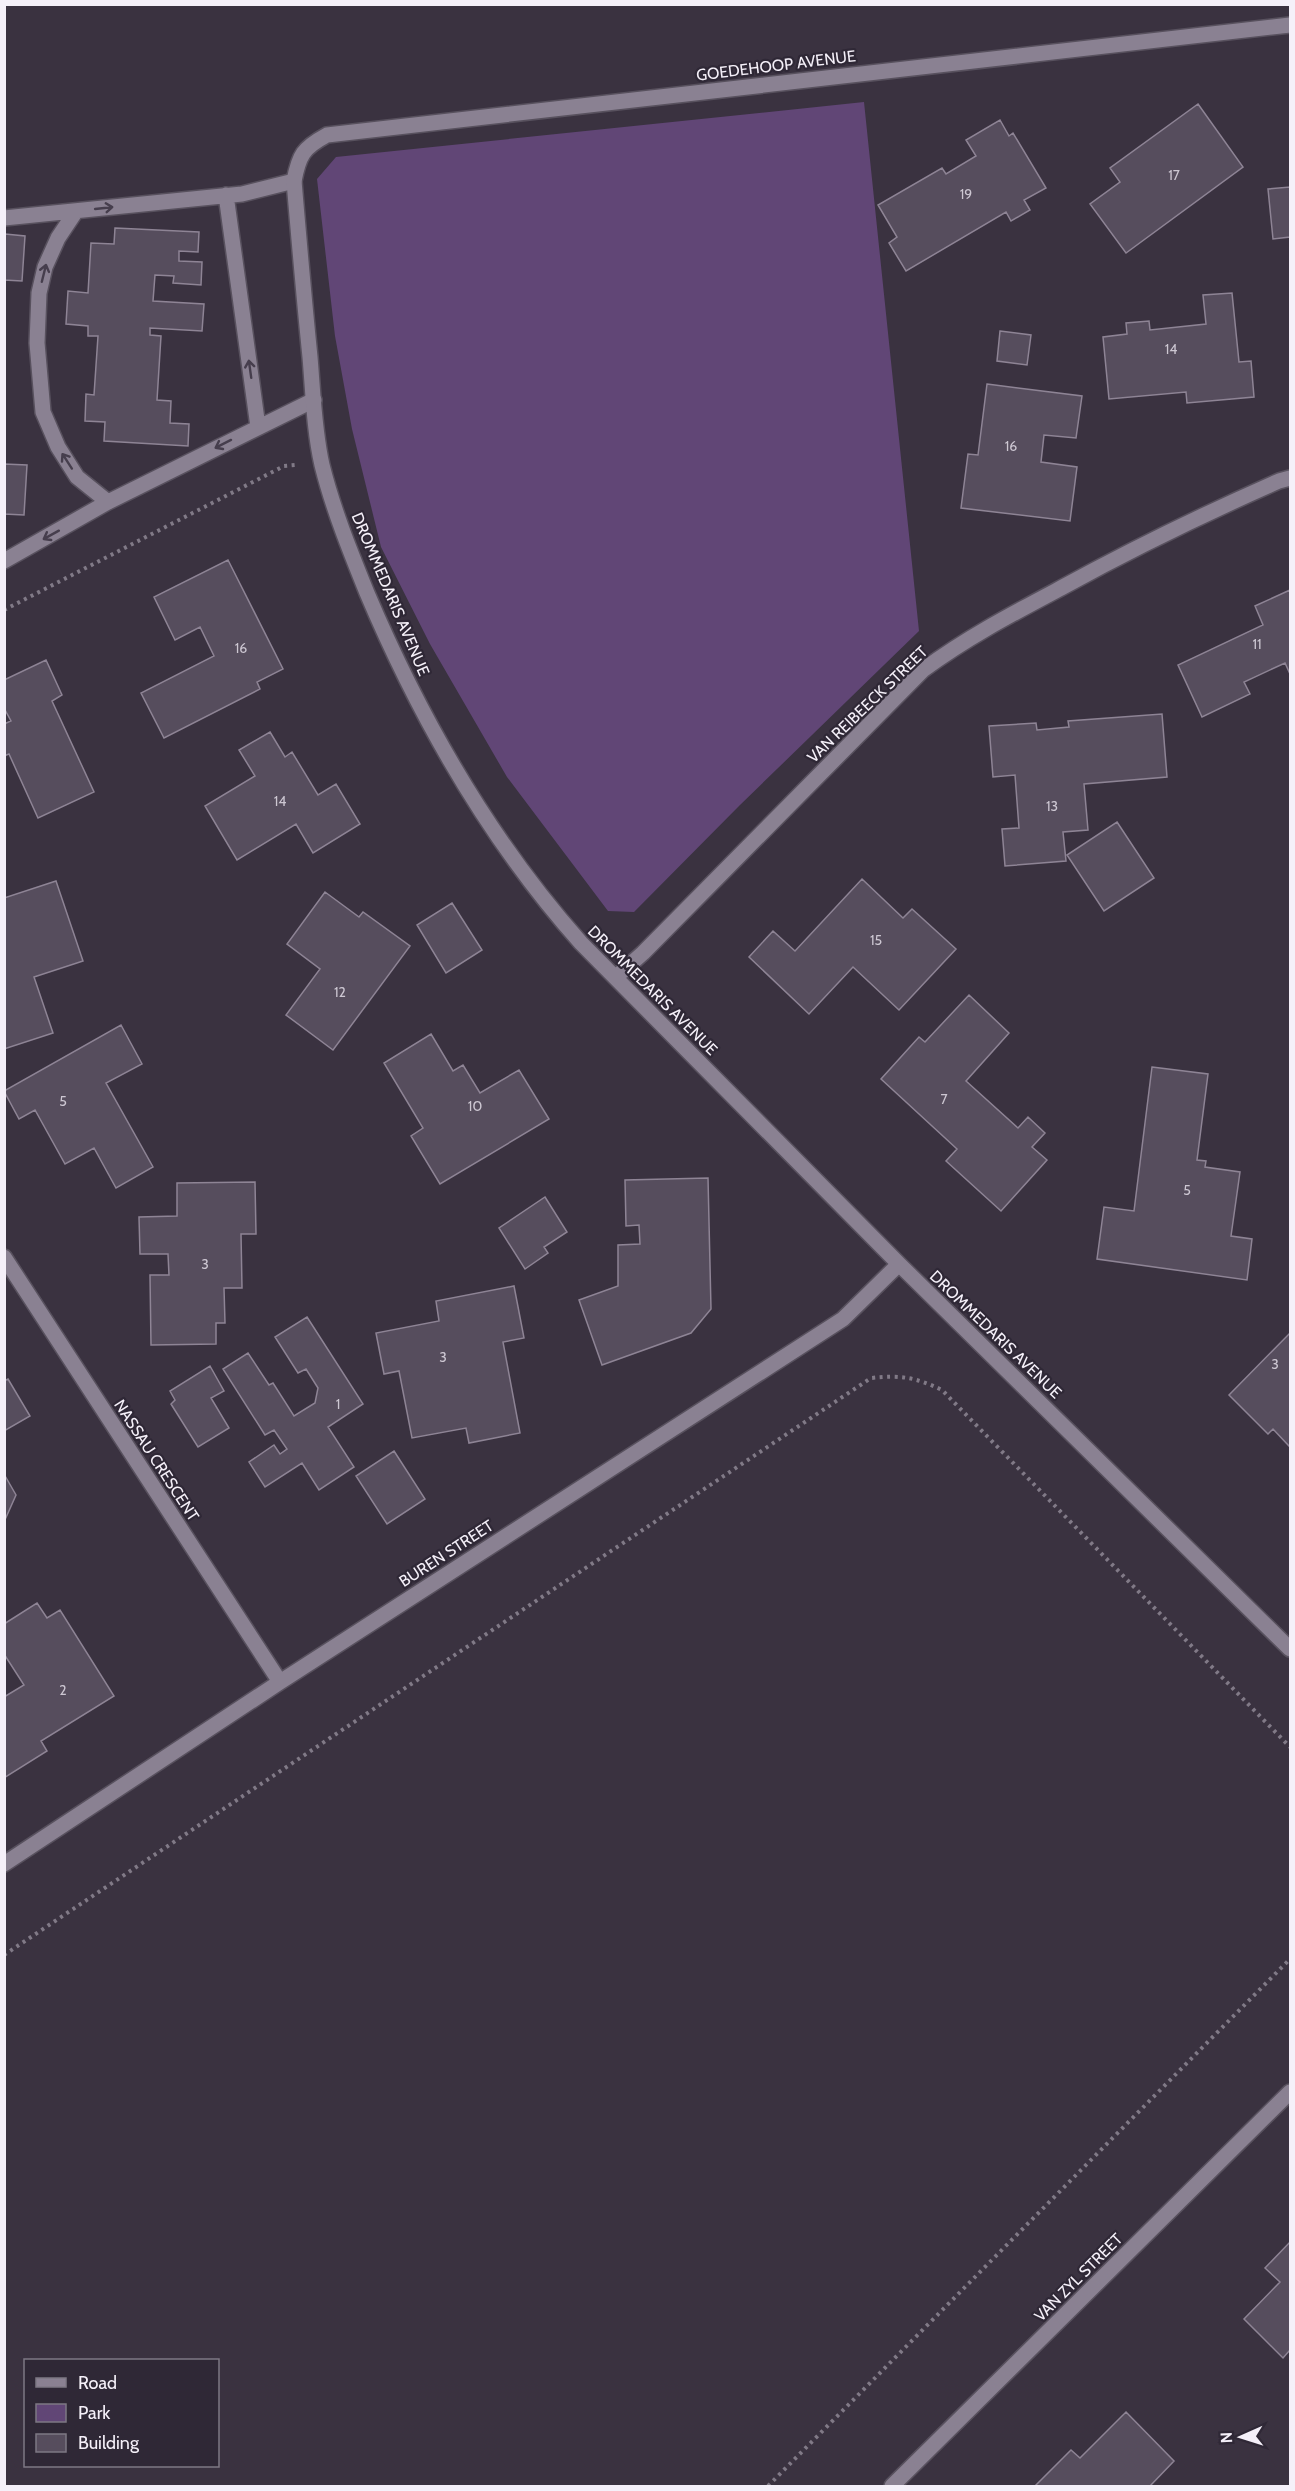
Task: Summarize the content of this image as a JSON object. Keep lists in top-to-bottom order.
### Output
{
  "streets": {
    "street": [
      "GOEDEHOOP AVENUE",
      "DROMMEDARIS AVENUE",
      "VAN REIBEECK STREET",
      "NASSAU CRESCENT",
      "BUREN STREET",
      "VAN ZYL STREET"
    ]
  },
  "crossings": [
    ["GOEDEHOOP AVENUE", "DROMMEDARIS AVENUE"],
    ["DROMMEDARIS AVENUE", "VAN REIBEECK STREET"],
    ["DROMMEDARIS AVENUE", "BUREN STREET"],
    ["NASSAU CRESCENT", "BUREN STREET"]
  ],
  "house_numbers": [
    "17",
    "19",
    "14",
    "16",
    "11",
    "16",
    "14",
    "13",
    "15",
    "12",
    "7",
    "5",
    "10",
    "5",
    "3",
    "3",
    "3",
    "1",
    "2"
  ],
  "legend": ["Road", "Park", "Building"],
  "north": "left"
}
